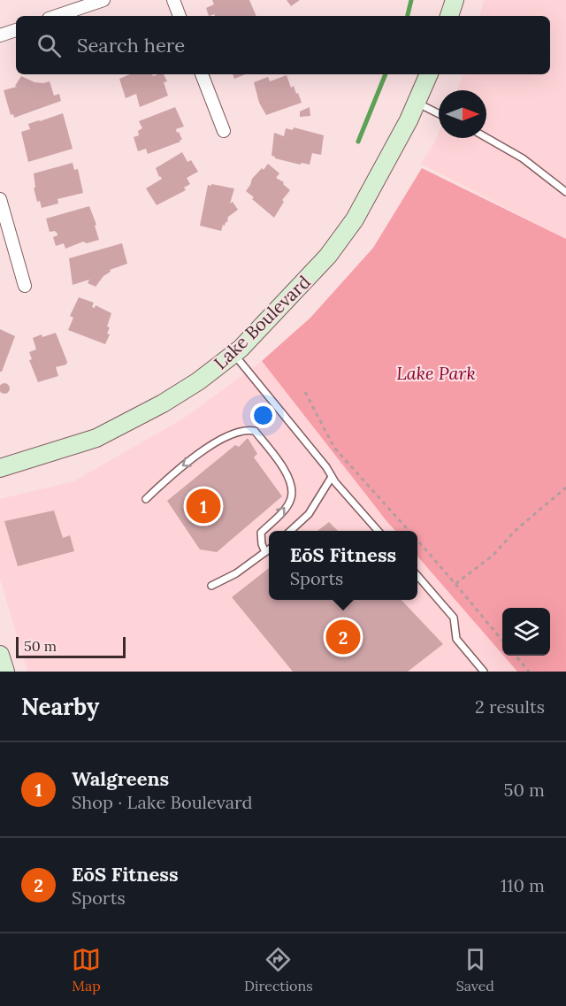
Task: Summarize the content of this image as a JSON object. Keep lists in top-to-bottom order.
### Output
{
  "streets": {
    "main road": ["Lake Boulevard"]
  },
  "parks": ["Lake Park"],
  "scale_bar": "50 m",
  "north": "right",
  "page": {
    "search": "Search here",
    "pins": ["1", "2"],
    "popup": ["EōS Fitness", "Sports"],
    "scale": "50 m",
    "heading": ["Nearby", "2 results"],
    "list": [
      {
        "mark": "1",
        "name": "Walgreens",
        "note": "Shop · Lake Boulevard",
        "value": "50 m"
      },
      {
        "mark": "2",
        "name": "EōS Fitness",
        "note": "Sports",
        "value": "110 m"
      }
    ],
    "nav": ["Map", "Directions", "Saved"]
  }
}
